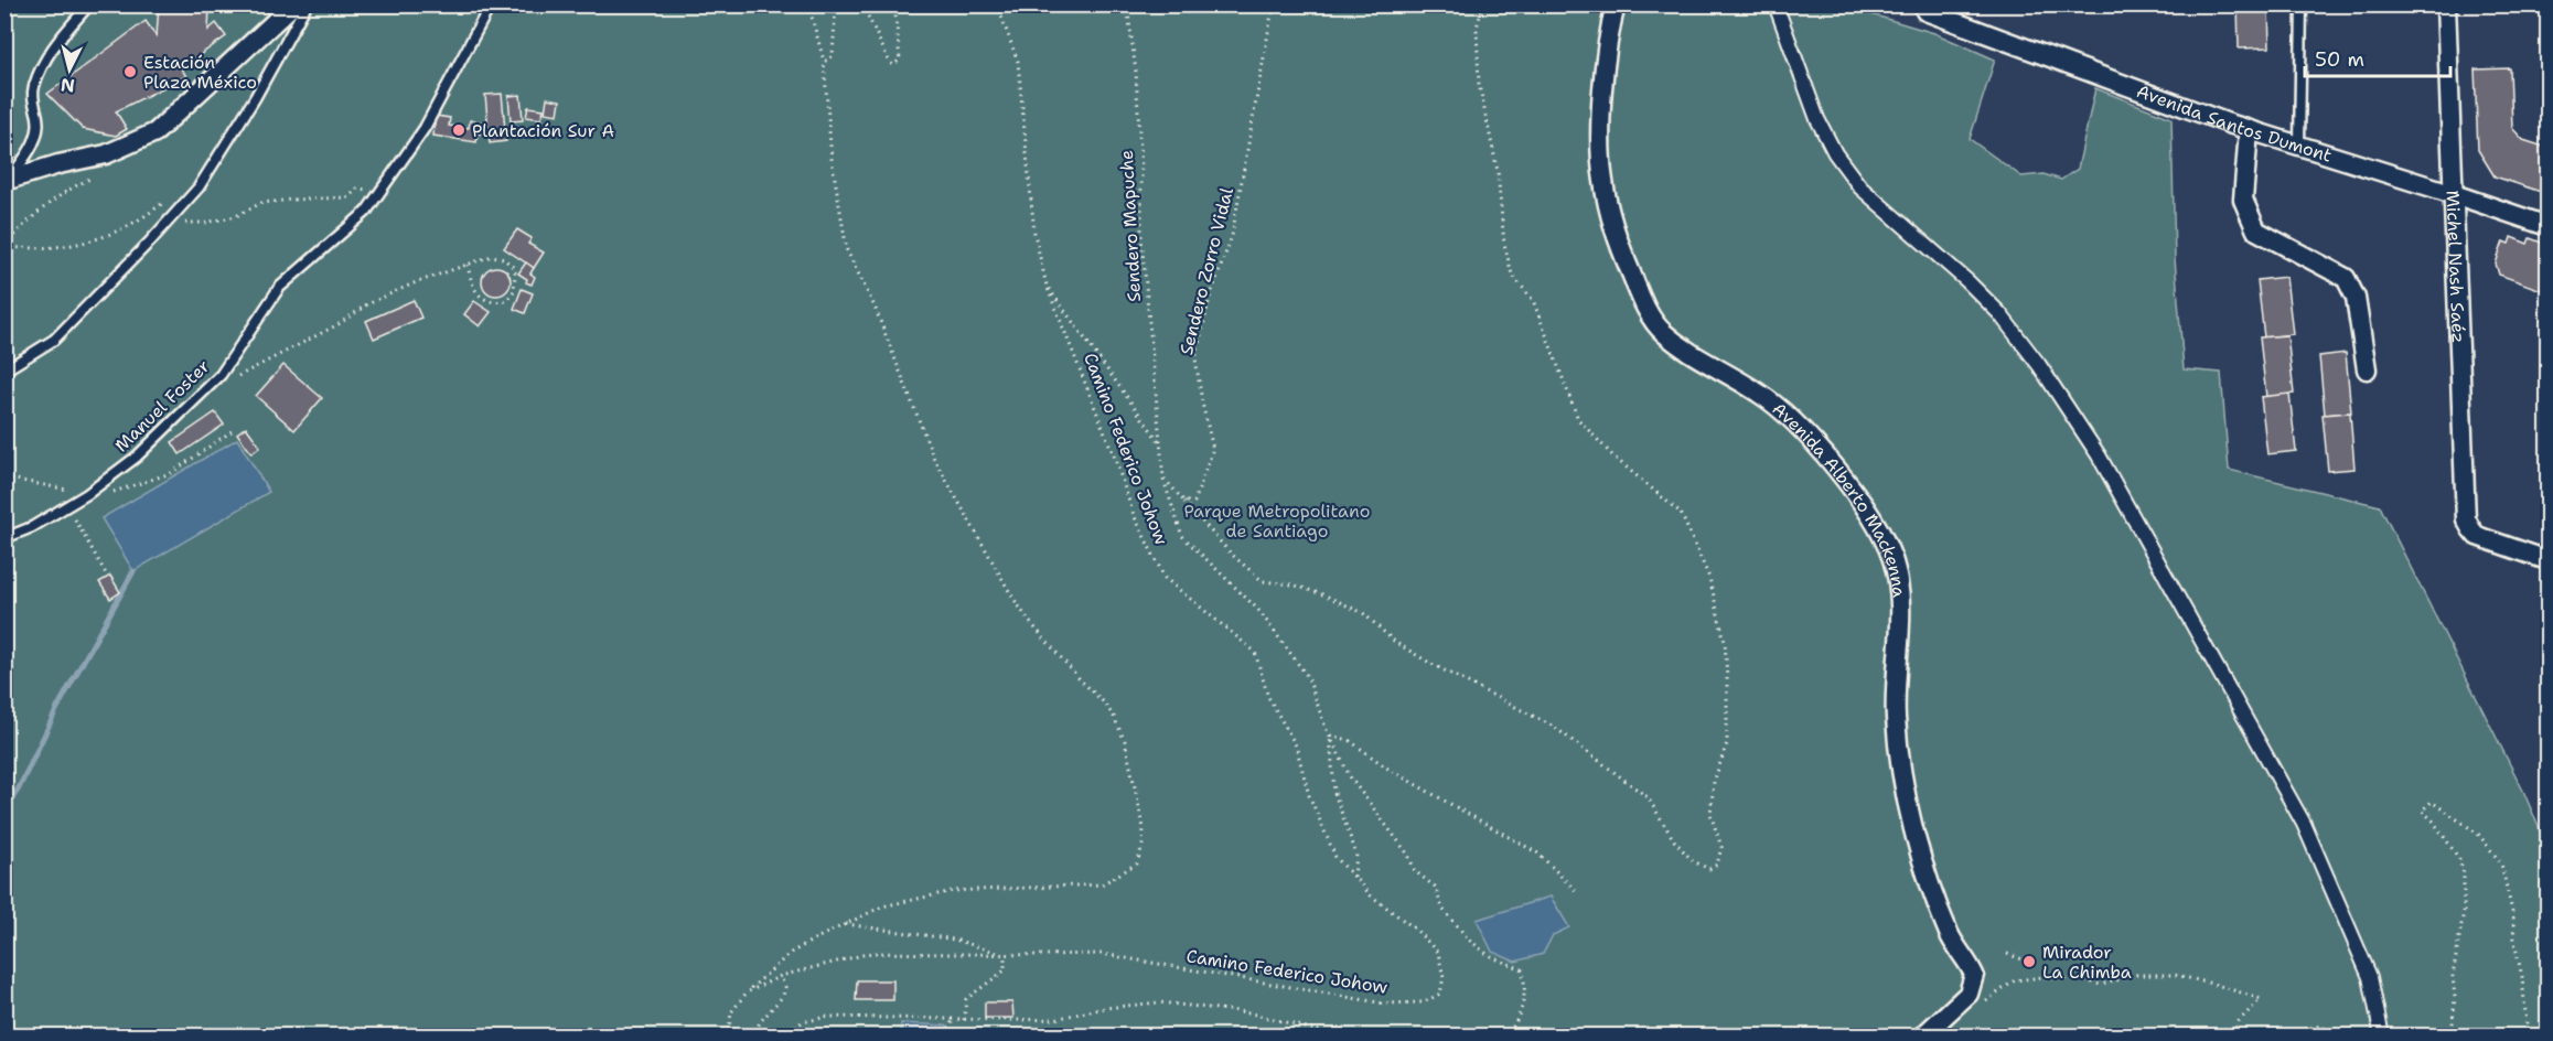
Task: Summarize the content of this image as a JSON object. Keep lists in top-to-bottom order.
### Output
{
  "streets": {
    "street": ["Avenida Santos Dumont", "Michel Nash Saéz", "Avenida Alberto Mackenna"],
    "lane": ["Manuel Foster"],
    "path": ["Sendero Mapuche", "Sendero Zorro Vidal", "Camino Federico Johow"]
  },
  "crossings": [
    ["Avenida Santos Dumont", "Michel Nash Saéz"]
  ],
  "parks": ["Parque Metropolitano de Santiago"],
  "places": ["Estación Plaza México", "Plantación Sur A", "Mirador La Chimba"],
  "scale_bar": "50 m",
  "north": "bottom"
}
